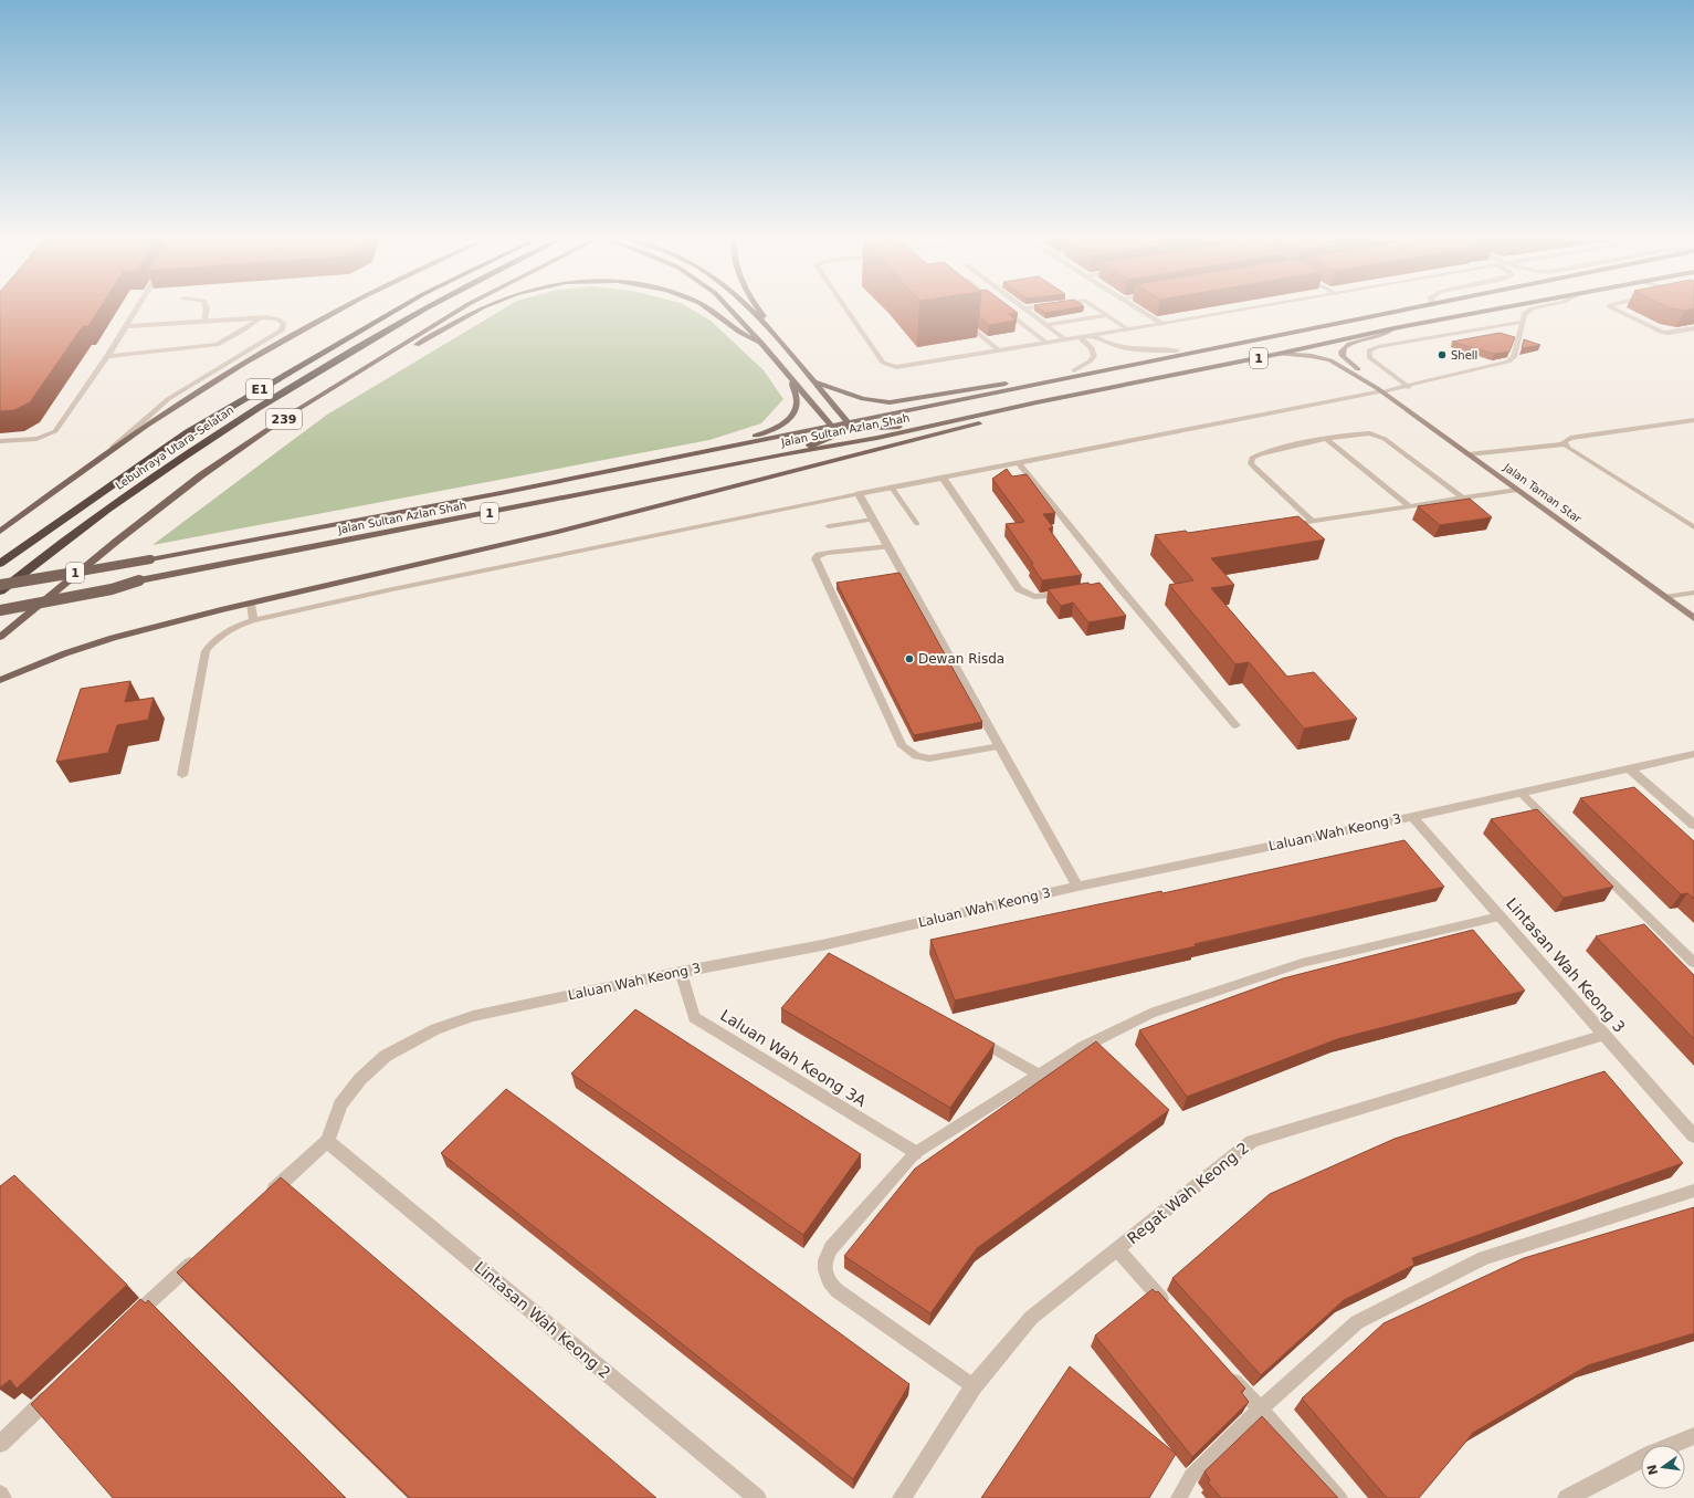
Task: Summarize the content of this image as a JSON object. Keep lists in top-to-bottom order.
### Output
{
  "streets": {
    "highway": ["E1", "Lebuhraya Utara–Selatan"],
    "main road": ["1", "239", "Jalan Sultan Azlan Shah"],
    "street": [
      "Jalan Taman Star",
      "Laluan Wah Keong 3",
      "Lintasan Wah Keong 3",
      "Laluan Wah Keong 3A",
      "Regat Wah Keong 2",
      "Lintasan Wah Keong 2"
    ]
  },
  "crossings": [
    ["Jalan Sultan Azlan Shah", "Jalan Taman Star"],
    ["Laluan Wah Keong 3", "Lintasan Wah Keong 3"],
    ["Laluan Wah Keong 3", "Laluan Wah Keong 3A"],
    ["Laluan Wah Keong 3", "Lintasan Wah Keong 2"],
    ["Lintasan Wah Keong 3", "Regat Wah Keong 2"]
  ],
  "places": ["Shell", "Dewan Risda"],
  "north": "left"
}
